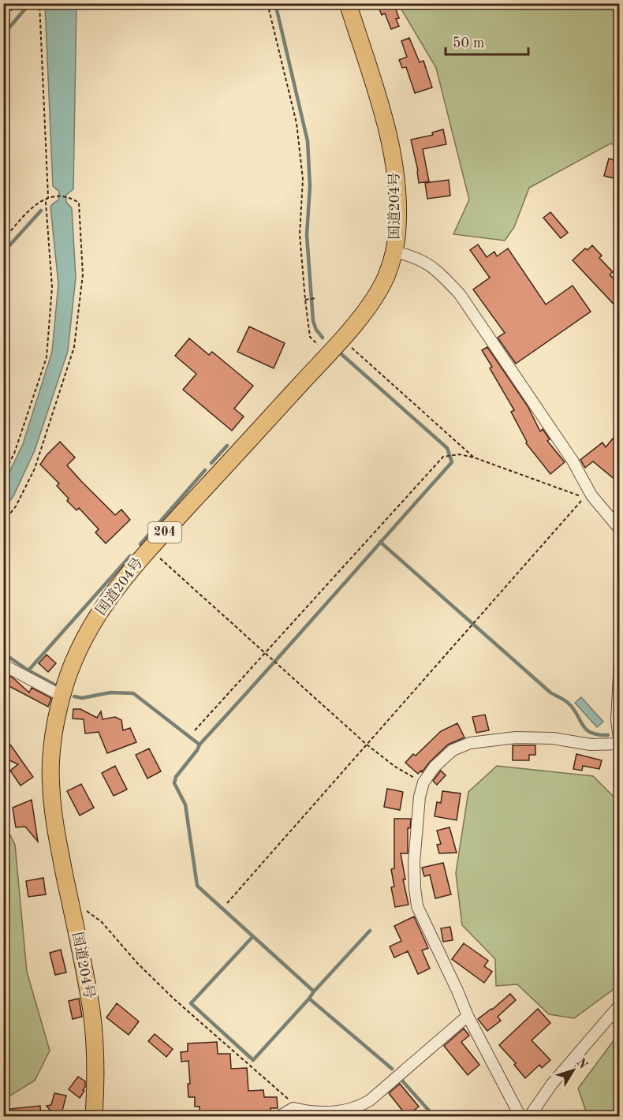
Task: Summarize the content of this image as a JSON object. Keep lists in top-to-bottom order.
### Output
{
  "streets": {
    "highway": ["国道204号", "204"]
  },
  "scale_bar": "50 m",
  "north": "top right"
}
